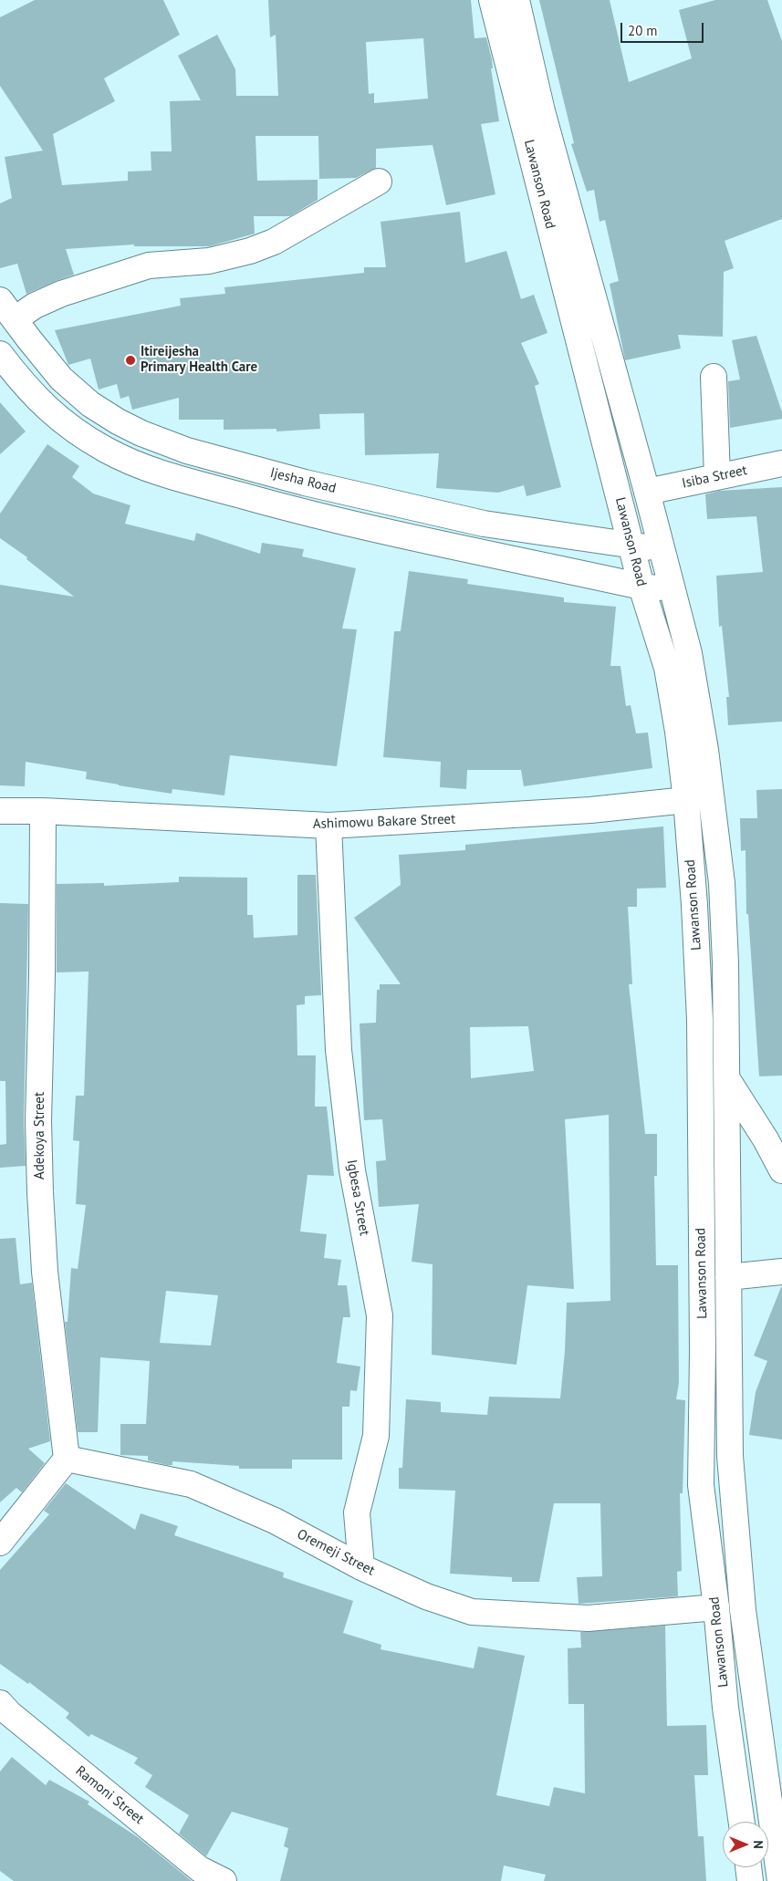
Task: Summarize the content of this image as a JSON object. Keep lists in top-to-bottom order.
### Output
{
  "streets": {
    "street": [
      "Lawanson Road",
      "Isiba Street",
      "Ijesha Road",
      "Ashimowu Bakare Street",
      "Adekoya Street",
      "Igbesa Street",
      "Oremeji Street",
      "Ramoni Street"
    ]
  },
  "crossings": [
    ["Lawanson Road", "Isiba Street"],
    ["Lawanson Road", "Ijesha Road"],
    ["Lawanson Road", "Ashimowu Bakare Street"],
    ["Lawanson Road", "Oremeji Street"],
    ["Ashimowu Bakare Street", "Adekoya Street"],
    ["Ashimowu Bakare Street", "Igbesa Street"],
    ["Adekoya Street", "Oremeji Street"],
    ["Igbesa Street", "Oremeji Street"]
  ],
  "places": ["Itireijesha Primary Health Care"],
  "scale_bar": "20 m",
  "north": "right"
}
